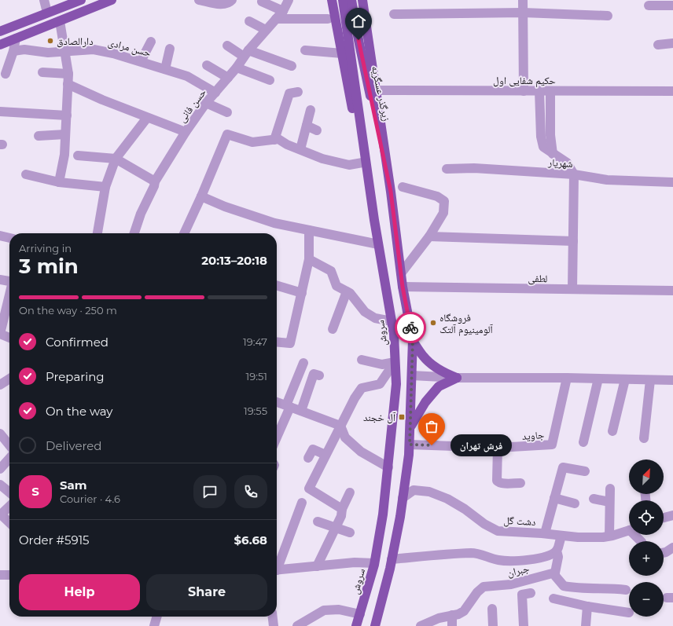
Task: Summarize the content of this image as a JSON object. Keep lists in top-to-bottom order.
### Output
{
  "streets": {
    "main road": ["زیرگذر عسگریه", "سروش"],
    "street": [
      "حسن مرادی",
      "حکیم شفایی اول",
      "حسن فانی",
      "شهریار",
      "لطفی",
      "جاوید",
      "دشت گل",
      "جبران"
    ]
  },
  "crossings": [
    ["حسن مرادی", "حسن فانی"]
  ],
  "places": {
    "other": ["دارالصادق", "فروشگاه آلومینیوم آلتک", "فرش تهران"],
    "transit": ["آل خجند"]
  },
  "north": "top right",
  "page": {
    "heading": ["3 min", "Arriving in", "20:13–20:18"],
    "panel": [
      "Sam",
      "Courier · 4.6",
      "Order #5915",
      "$6.68"
    ],
    "bar": "On the way · 250 m",
    "list": [
      ["Confirmed", "19:47"],
      ["Preparing", "19:51"],
      ["On the way", "19:55"],
      "Delivered"
    ],
    "bubble": "فرش تهران",
    "map_buttons": ["+", "−"],
    "round": "S",
    "buttons": ["Help", "Share"]
  }
}
